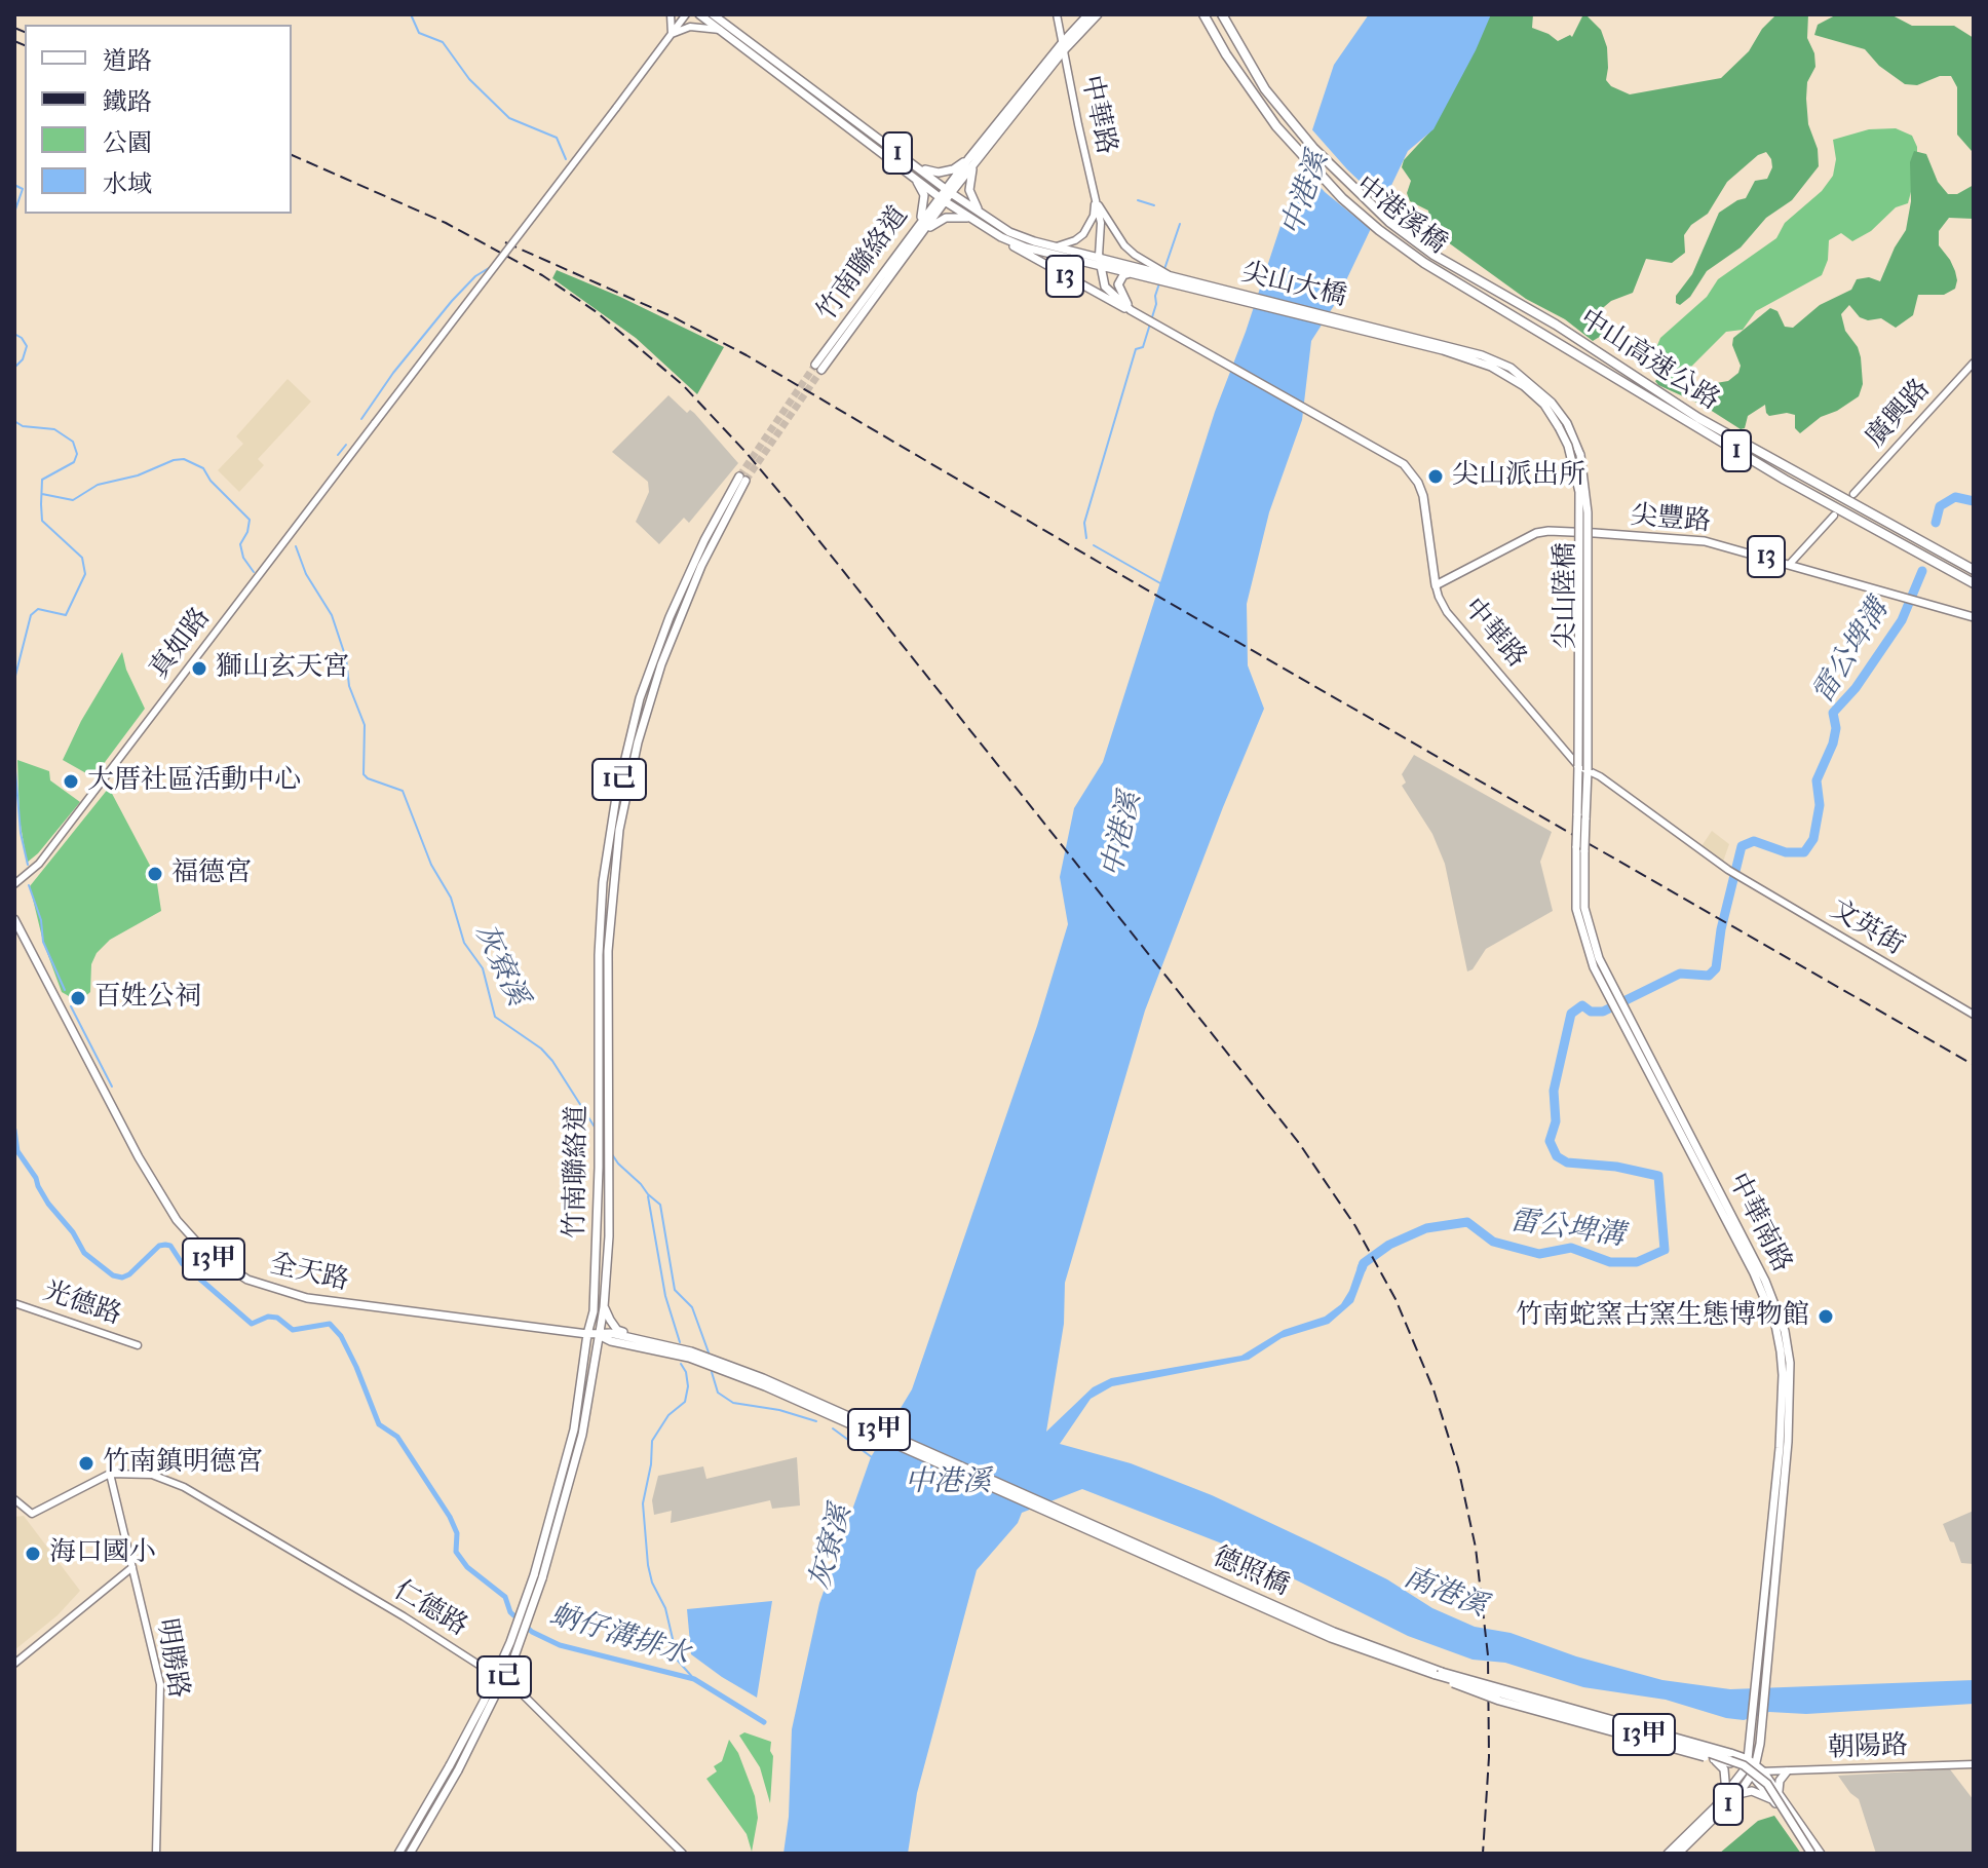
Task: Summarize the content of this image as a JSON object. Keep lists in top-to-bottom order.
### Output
{
  "streets": {
    "highway": ["1", "中港溪橋", "中山高速公路"],
    "main road": [
      "中華路",
      "竹南聯絡道",
      "13",
      "尖山大橋",
      "尖豐路",
      "尖山陸橋",
      "1己",
      "中華南路",
      "13甲",
      "全天路",
      "德照橋"
    ],
    "street": [
      "廣興路",
      "真如路",
      "文英街",
      "光德路",
      "仁德路",
      "明勝路",
      "朝陽路"
    ]
  },
  "crossings": [
    ["中華路", "1"],
    ["中華路", "竹南聯絡道"],
    ["中華路", "13"],
    ["中華路", "尖豐路"],
    ["中華路", "尖山陸橋"],
    ["中華路", "文英街"],
    ["1", "竹南聯絡道"],
    ["1", "13"],
    ["1", "尖山大橋"],
    ["1", "尖山陸橋"],
    ["1", "文英街"],
    ["1", "中華南路"],
    ["1", "朝陽路"],
    ["中港溪橋", "中山高速公路"],
    ["竹南聯絡道", "13甲"],
    ["竹南聯絡道", "全天路"],
    ["尖山陸橋", "文英街"],
    ["13甲", "全天路"],
    ["13甲", "德照橋"],
    ["仁德路", "明勝路"]
  ],
  "water": [
    "中港溪",
    "雷公埤溝",
    "灰寮溪",
    "南港溪",
    "蚋仔溝排水"
  ],
  "places": [
    "尖山派出所",
    "獅山玄天宮",
    "大厝社區活動中心",
    "福德宮",
    "百姓公祠",
    "竹南蛇窯古窯生態博物館",
    "竹南鎮明德宮",
    "海口國小"
  ],
  "legend": [
    "道路",
    "鐵路",
    "公園",
    "水域"
  ]
}
